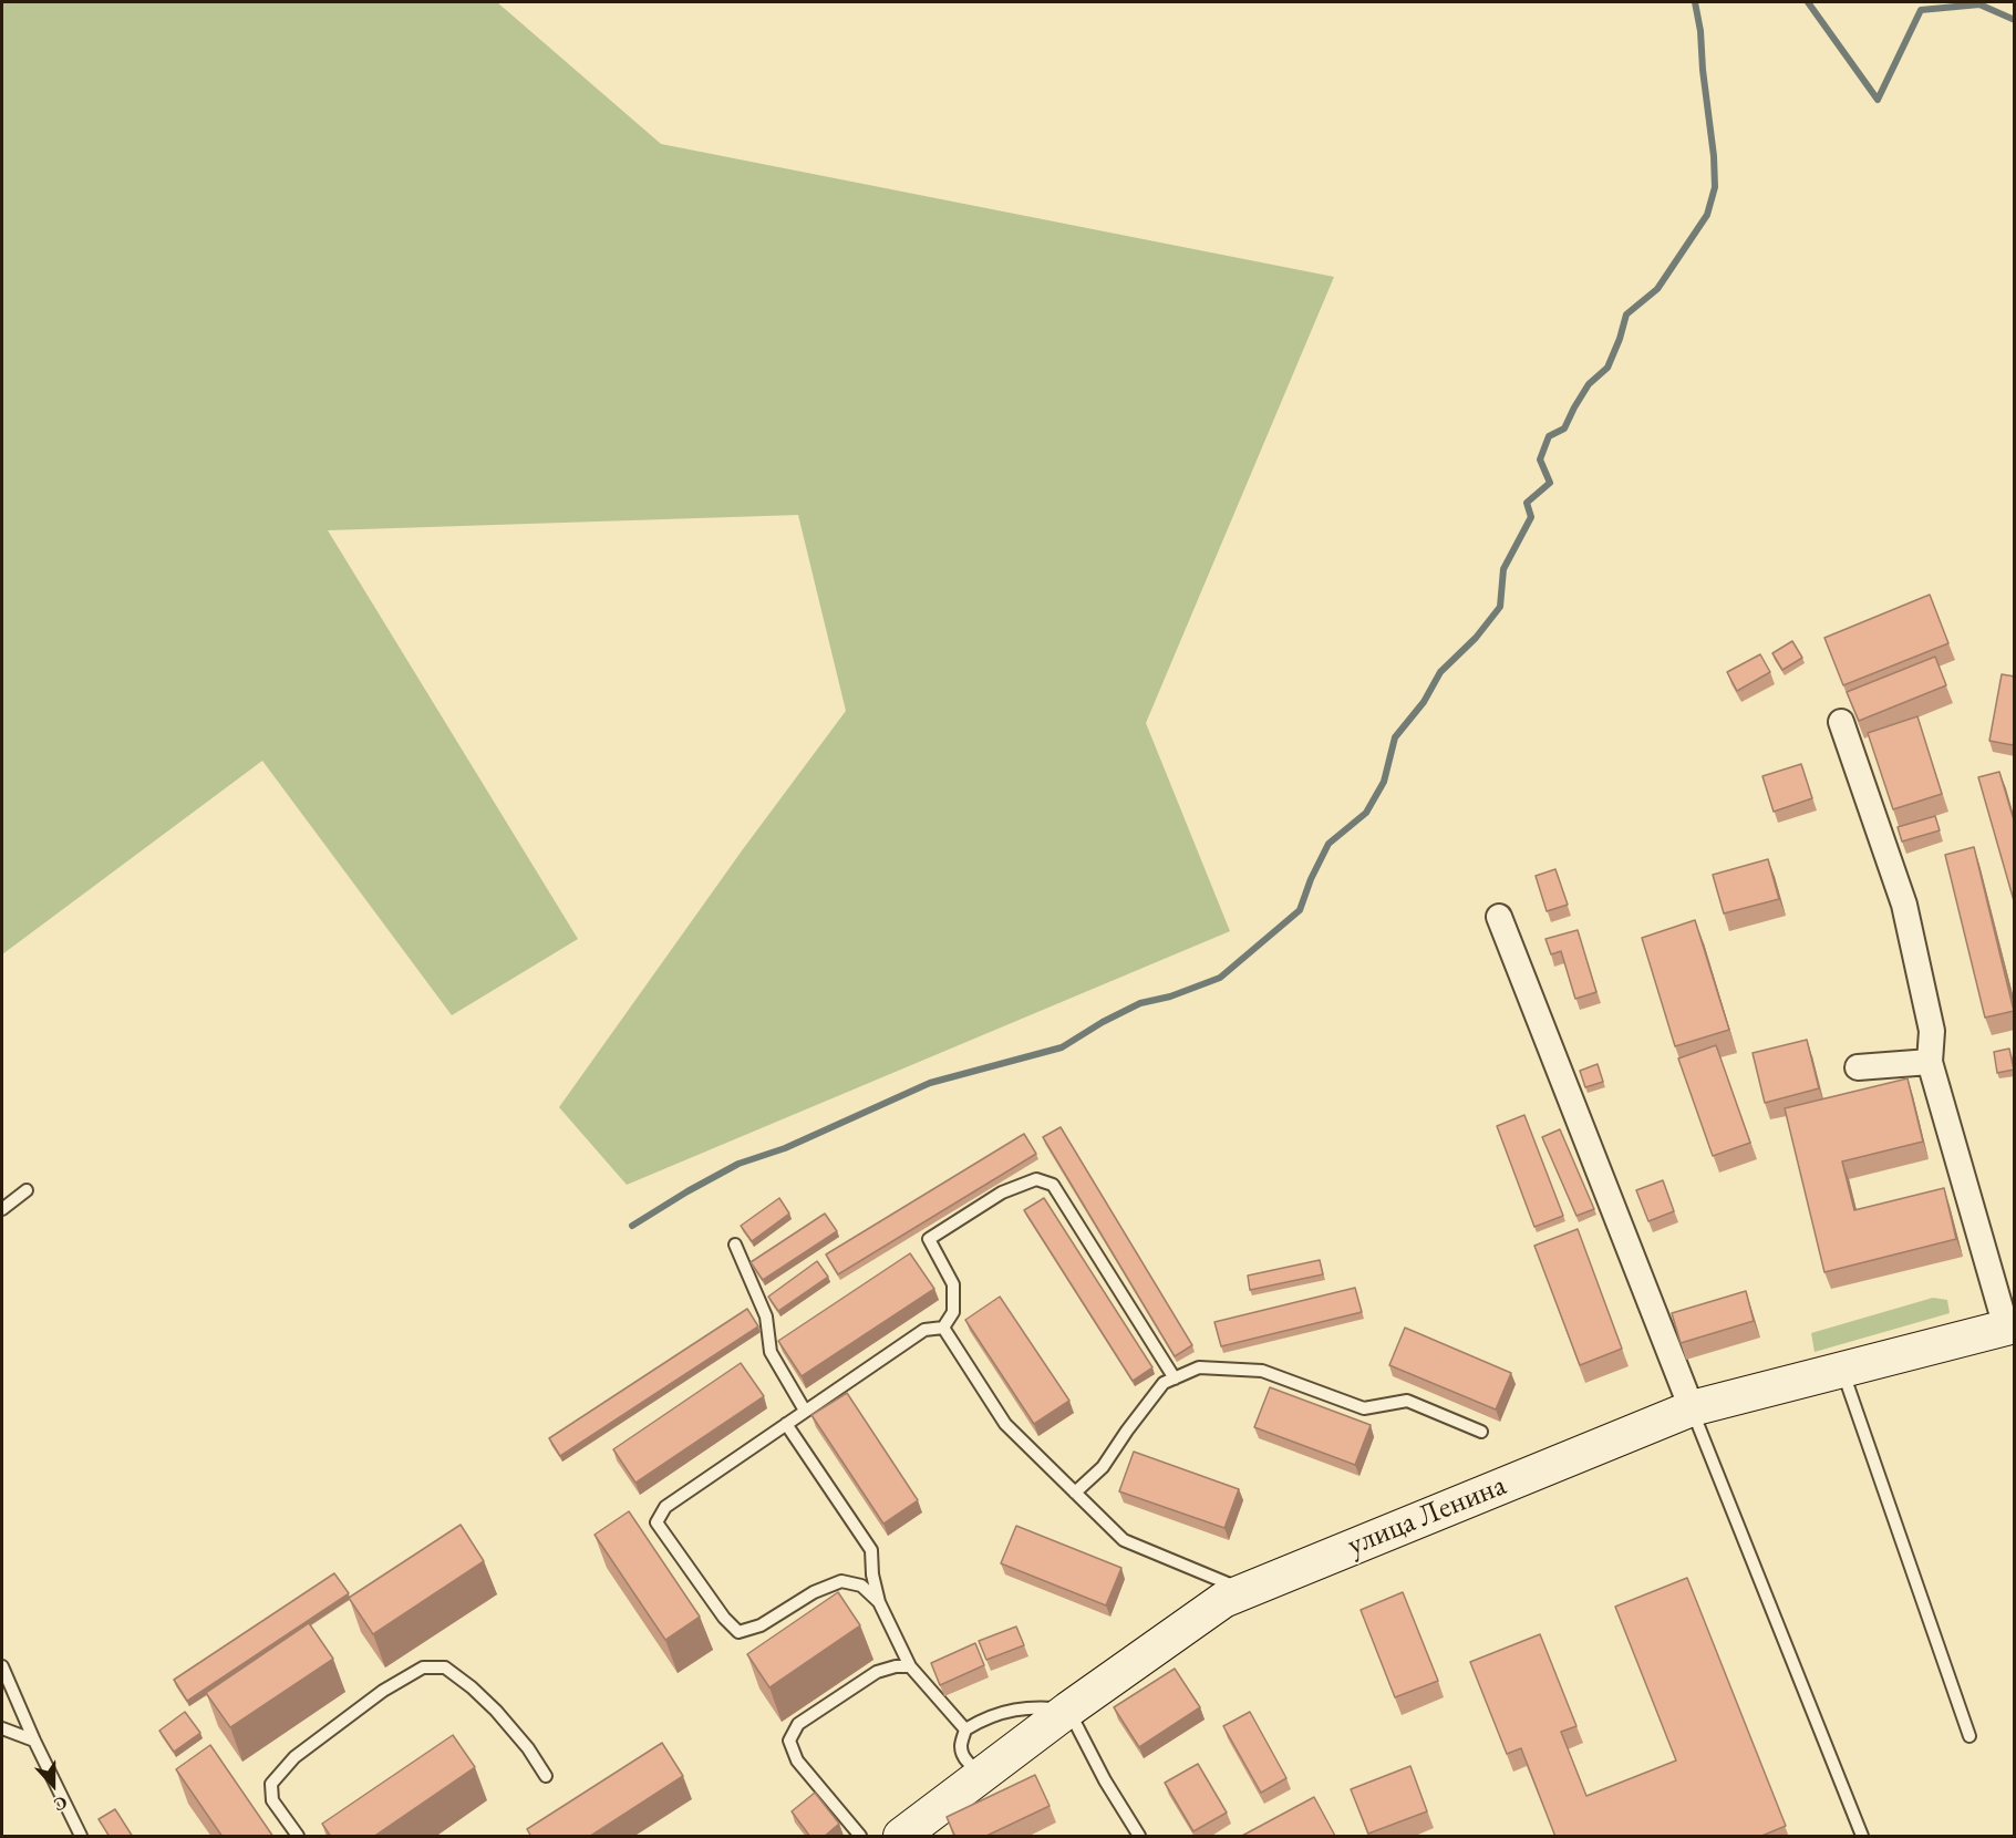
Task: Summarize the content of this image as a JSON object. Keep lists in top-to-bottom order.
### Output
{
  "streets": {
    "street": ["улица Ленина"]
  },
  "north": "bottom"
}
